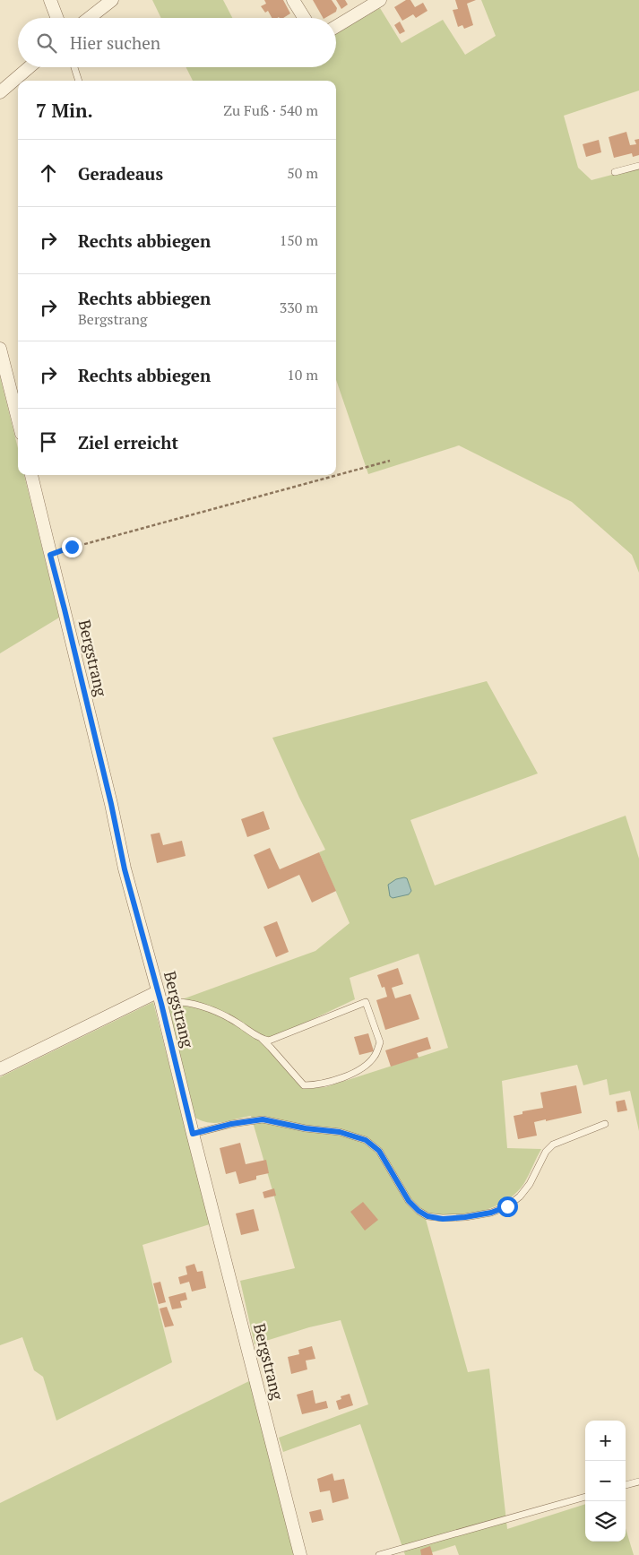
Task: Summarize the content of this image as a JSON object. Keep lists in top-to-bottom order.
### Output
{
  "streets": {
    "street": ["Bergstrang"]
  },
  "page": {
    "search": "Hier suchen",
    "heading": ["7 Min.", "Zu Fuß · 540 m"],
    "list": [
      ["Geradeaus", "50 m"],
      ["Rechts abbiegen", "150 m"],
      ["Rechts abbiegen", "Bergstrang", "330 m"],
      ["Rechts abbiegen", "10 m"],
      "Ziel erreicht"
    ],
    "map_buttons": ["+", "−"]
  }
}
